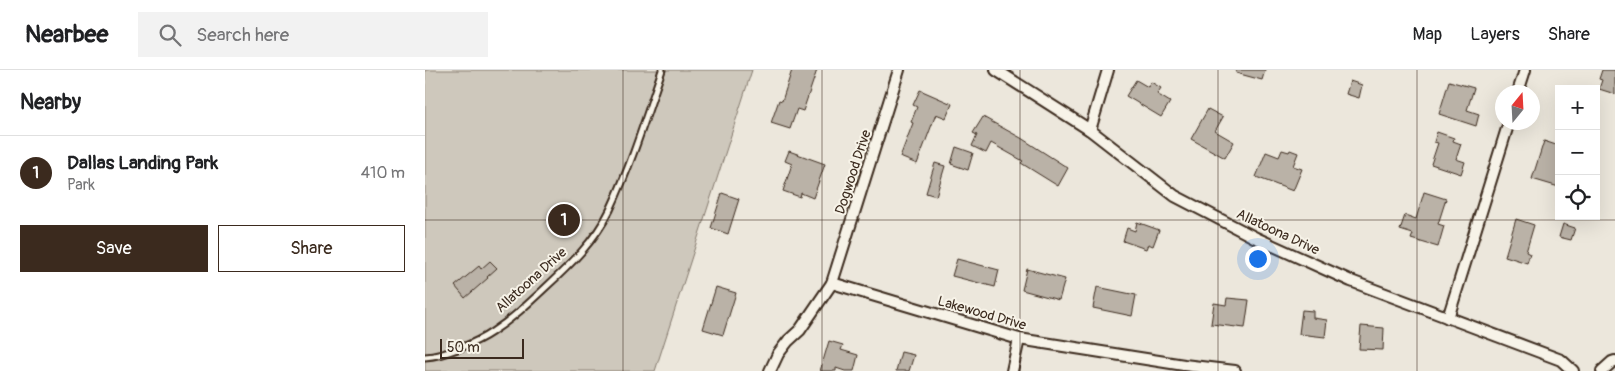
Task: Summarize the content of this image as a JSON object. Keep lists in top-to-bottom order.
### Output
{
  "streets": {
    "street": ["Dogwood Drive", "Allatoona Drive", "Lakewood Drive"]
  },
  "crossings": [
    ["Dogwood Drive", "Lakewood Drive"]
  ],
  "scale_bar": "50 m",
  "north": "top",
  "page": {
    "header": "Nearbee",
    "search": "Search here",
    "nav": ["Map", "Layers", "Share"],
    "heading": "Nearby",
    "map_buttons": ["+", "−"],
    "list": [
      {
        "mark": "1",
        "name": "Dallas Landing Park",
        "note": "Park",
        "value": "410 m"
      }
    ],
    "pins": "1",
    "buttons": ["Save", "Share"],
    "scale": "50 m"
  }
}
